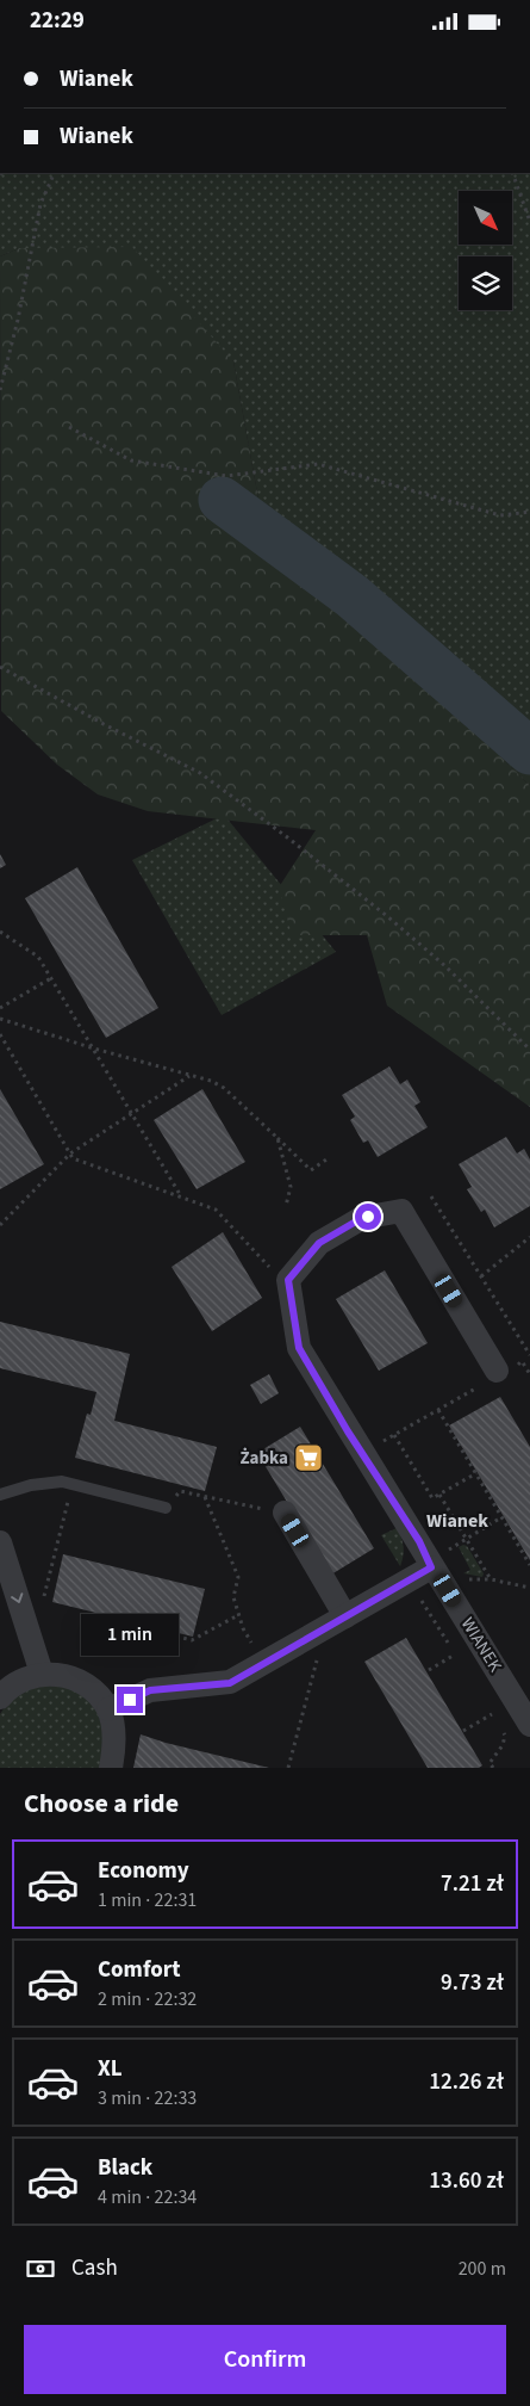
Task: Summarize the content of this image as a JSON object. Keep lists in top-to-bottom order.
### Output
{
  "streets": {
    "street": ["WIANEK"]
  },
  "districts": ["Wianek"],
  "places": {
    "supermarket": ["Żabka"]
  },
  "north": "bottom right",
  "page": {
    "status": "22:29",
    "banner": ["Wianek", "Wianek"],
    "bubble": "1 min",
    "heading": "Choose a ride",
    "list": [
      {
        "name": "Economy",
        "note": "1 min · 22:31",
        "value": "7.21 zł"
      },
      {
        "name": "Comfort",
        "note": "2 min · 22:32",
        "value": "9.73 zł"
      },
      {
        "name": "XL",
        "note": "3 min · 22:33",
        "value": "12.26 zł"
      },
      {
        "name": "Black",
        "note": "4 min · 22:34",
        "value": "13.60 zł"
      }
    ],
    "pay": ["Cash", "200 m"],
    "buttons": "Confirm"
  }
}
